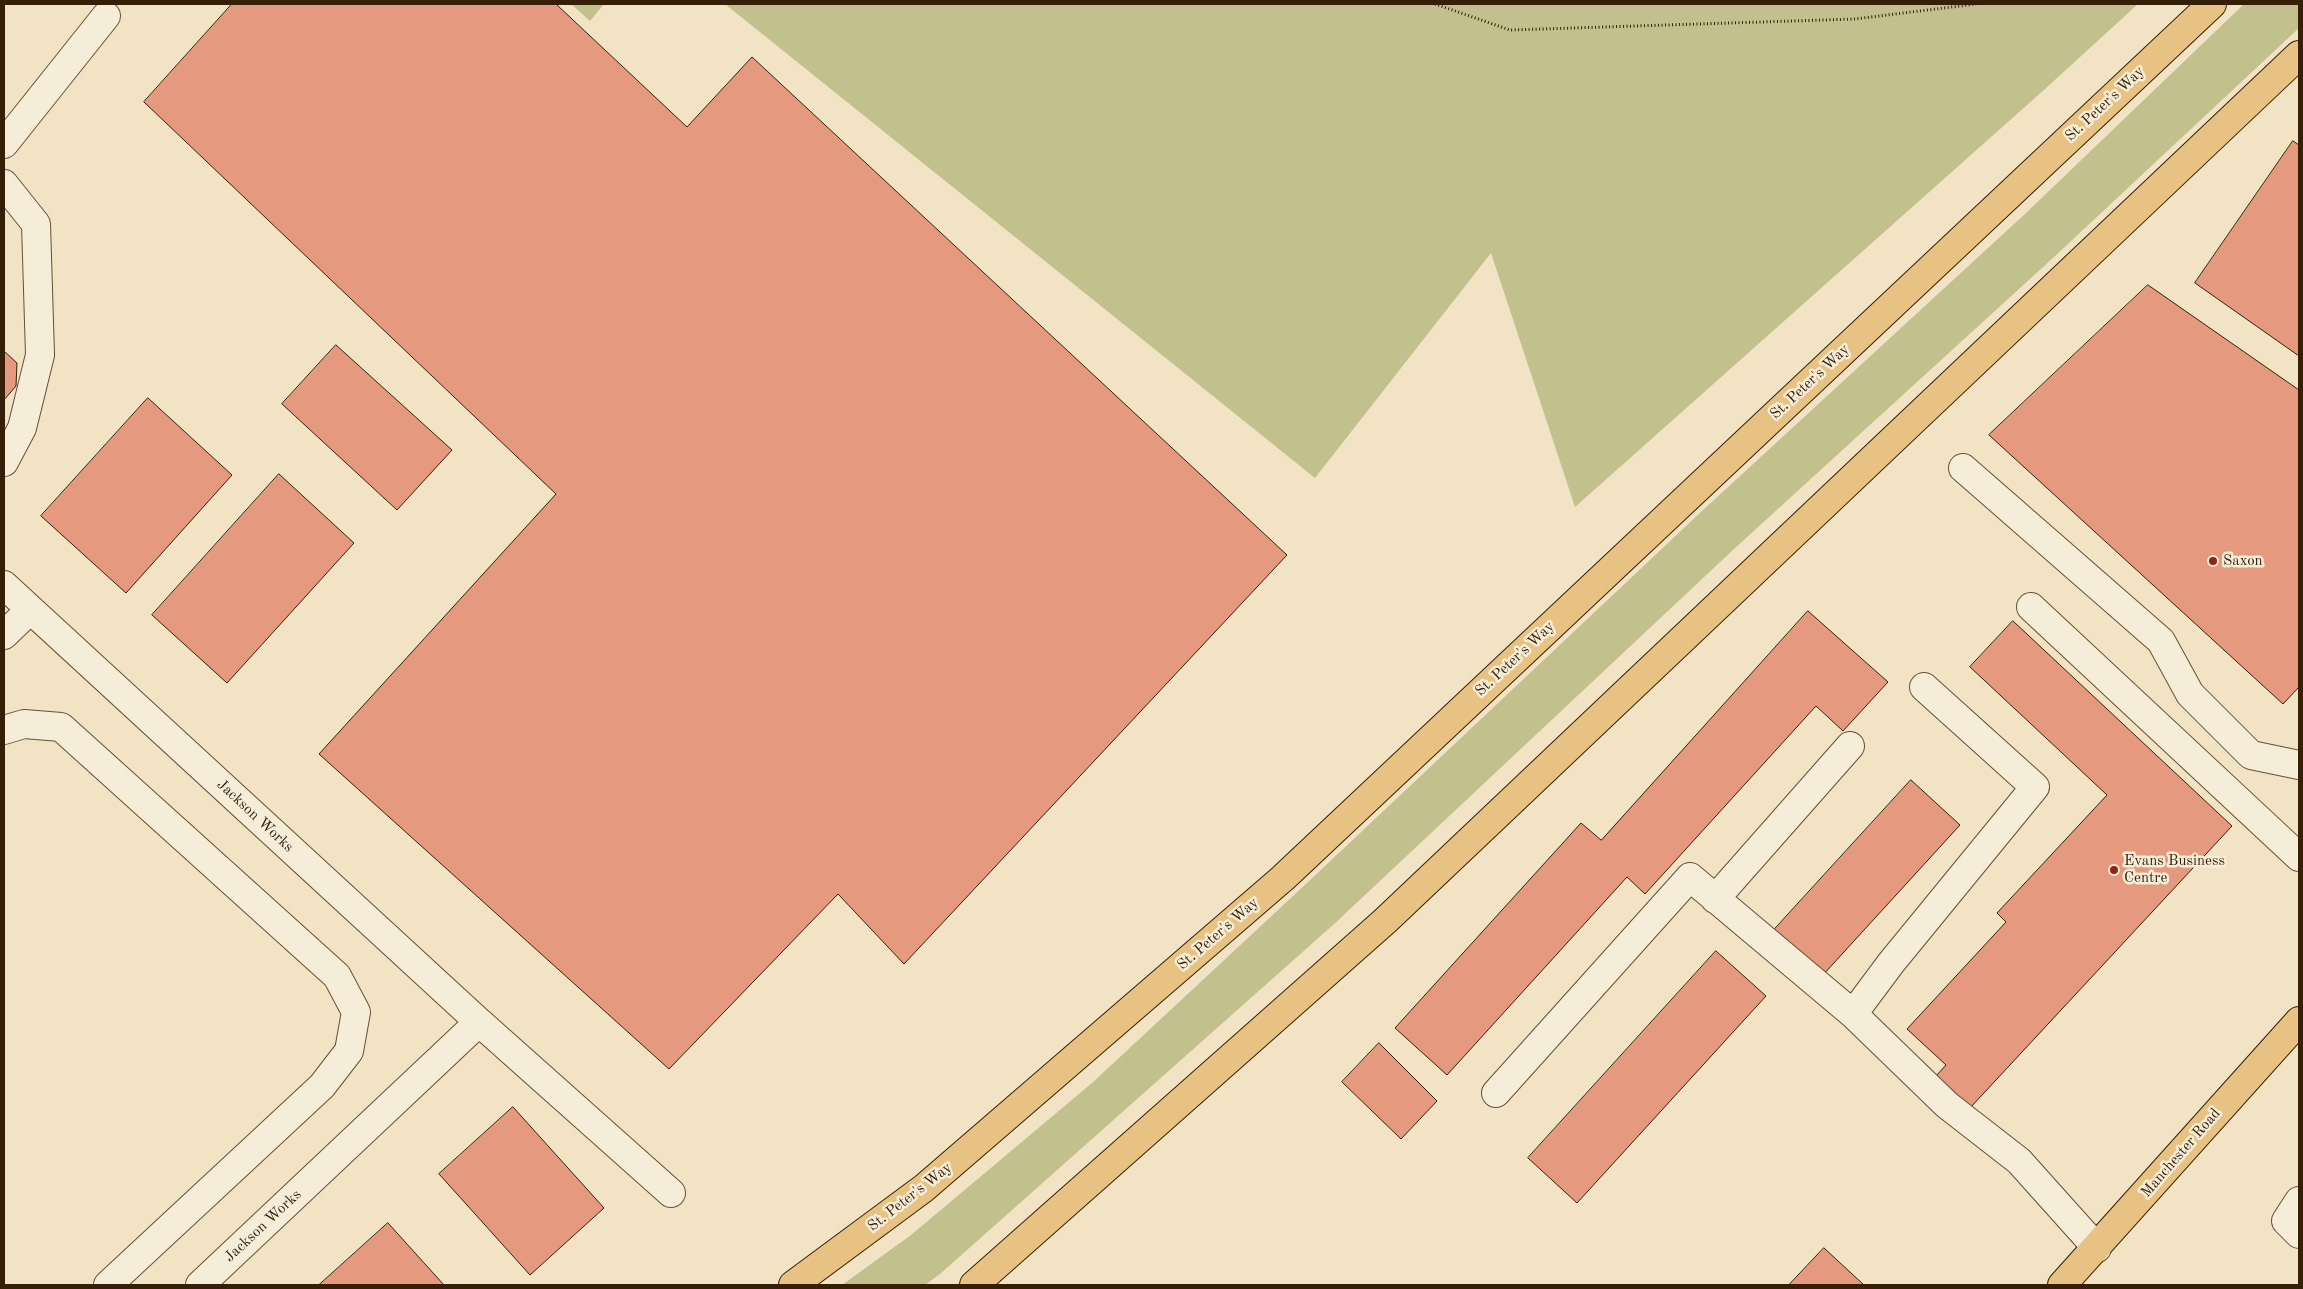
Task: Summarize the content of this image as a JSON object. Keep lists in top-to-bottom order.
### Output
{
  "streets": {
    "main road": ["St. Peter's Way", "Manchester Road"],
    "street": ["Jackson Works"]
  },
  "places": ["Saxon", "Evans Business Centre"]
}
